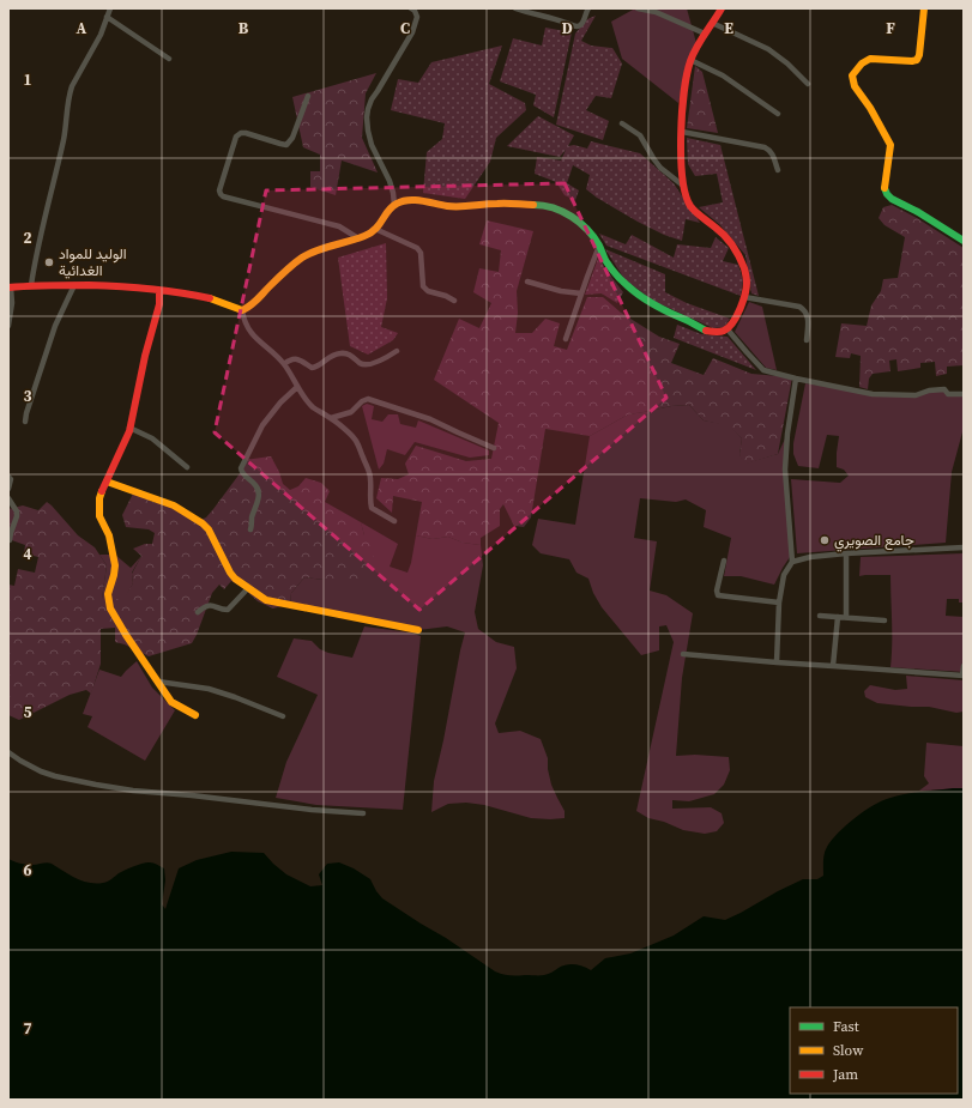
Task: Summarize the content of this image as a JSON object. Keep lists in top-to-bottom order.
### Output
{
  "places": ["الوليد للمواد الغدائية", "جامع الصويري"],
  "legend": ["Fast", "Slow", "Jam"],
  "grid": {
    "columns": [
      "A",
      "B",
      "C",
      "D",
      "E",
      "F"
    ],
    "rows": [
      "1",
      "2",
      "3",
      "4",
      "5",
      "6",
      "7"
    ]
  }
}
